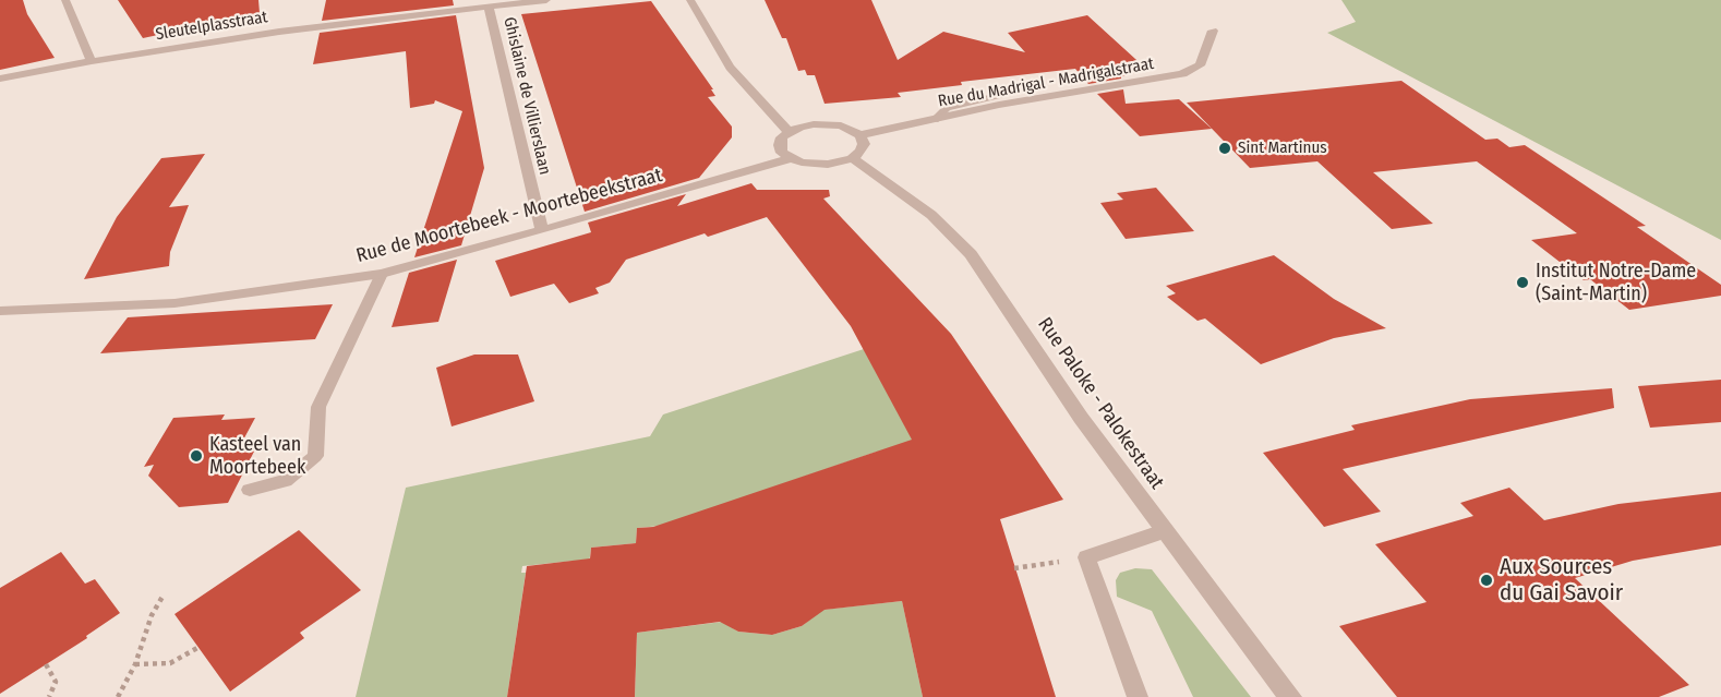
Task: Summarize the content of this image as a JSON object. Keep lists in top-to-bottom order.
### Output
{
  "streets": {
    "street": [
      "Sleutelplasstraat",
      "Rue du Madrigal - Madrigalstraat",
      "Ghislaine de Villierslaan",
      "Rue de Moortebeek - Moortebeekstraat",
      "Rue Paloke - Palokestraat"
    ]
  },
  "crossings": [
    ["Sleutelplasstraat", "Ghislaine de Villierslaan"],
    ["Ghislaine de Villierslaan", "Rue de Moortebeek - Moortebeekstraat"]
  ],
  "places": [
    "Sint Martinus",
    "Institut Notre-Dame (Saint-Martin)",
    "Kasteel van Moortebeek",
    "Aux Sources du Gai Savoir"
  ]
}
